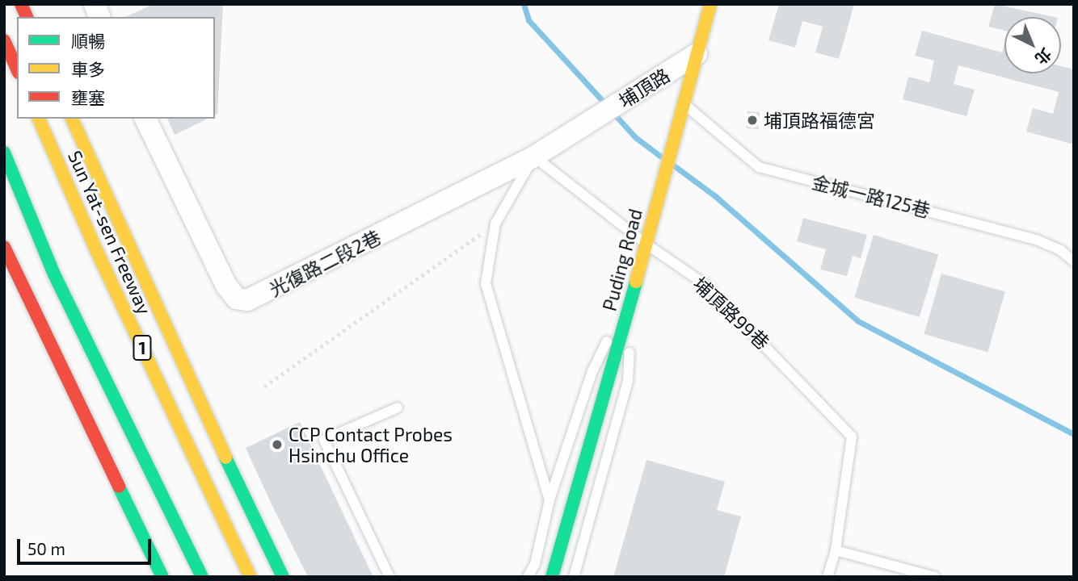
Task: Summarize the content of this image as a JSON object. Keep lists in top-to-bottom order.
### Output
{
  "streets": {
    "main road": ["Sun Yat-sen Freeway", "Puding Road", "1"],
    "street": ["埔頂路", "光復路二段2巷"],
    "lane": ["金城一路125巷", "埔頂路99巷"]
  },
  "crossings": [
    ["埔頂路", "Puding Road"],
    ["埔頂路", "光復路二段2巷"],
    ["金城一路125巷", "Puding Road"],
    ["Puding Road", "埔頂路99巷"],
    ["光復路二段2巷", "埔頂路99巷"]
  ],
  "places": ["埔頂路福德宮", "CCP Contact Probes Hsinchu Office"],
  "legend": ["順暢", "車多", "壅塞"],
  "scale_bar": "50 m",
  "north": "bottom right"
}
